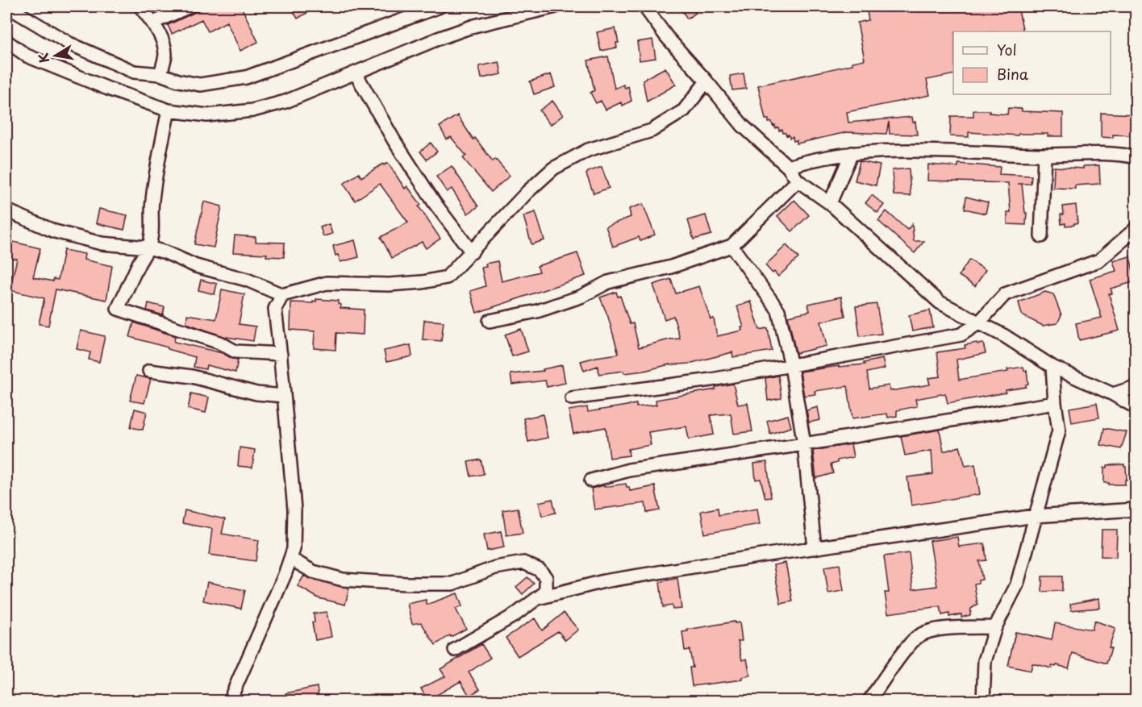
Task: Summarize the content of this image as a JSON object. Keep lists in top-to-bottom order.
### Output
{
  "legend": ["Yol", "Bina"],
  "north": "left"
}
